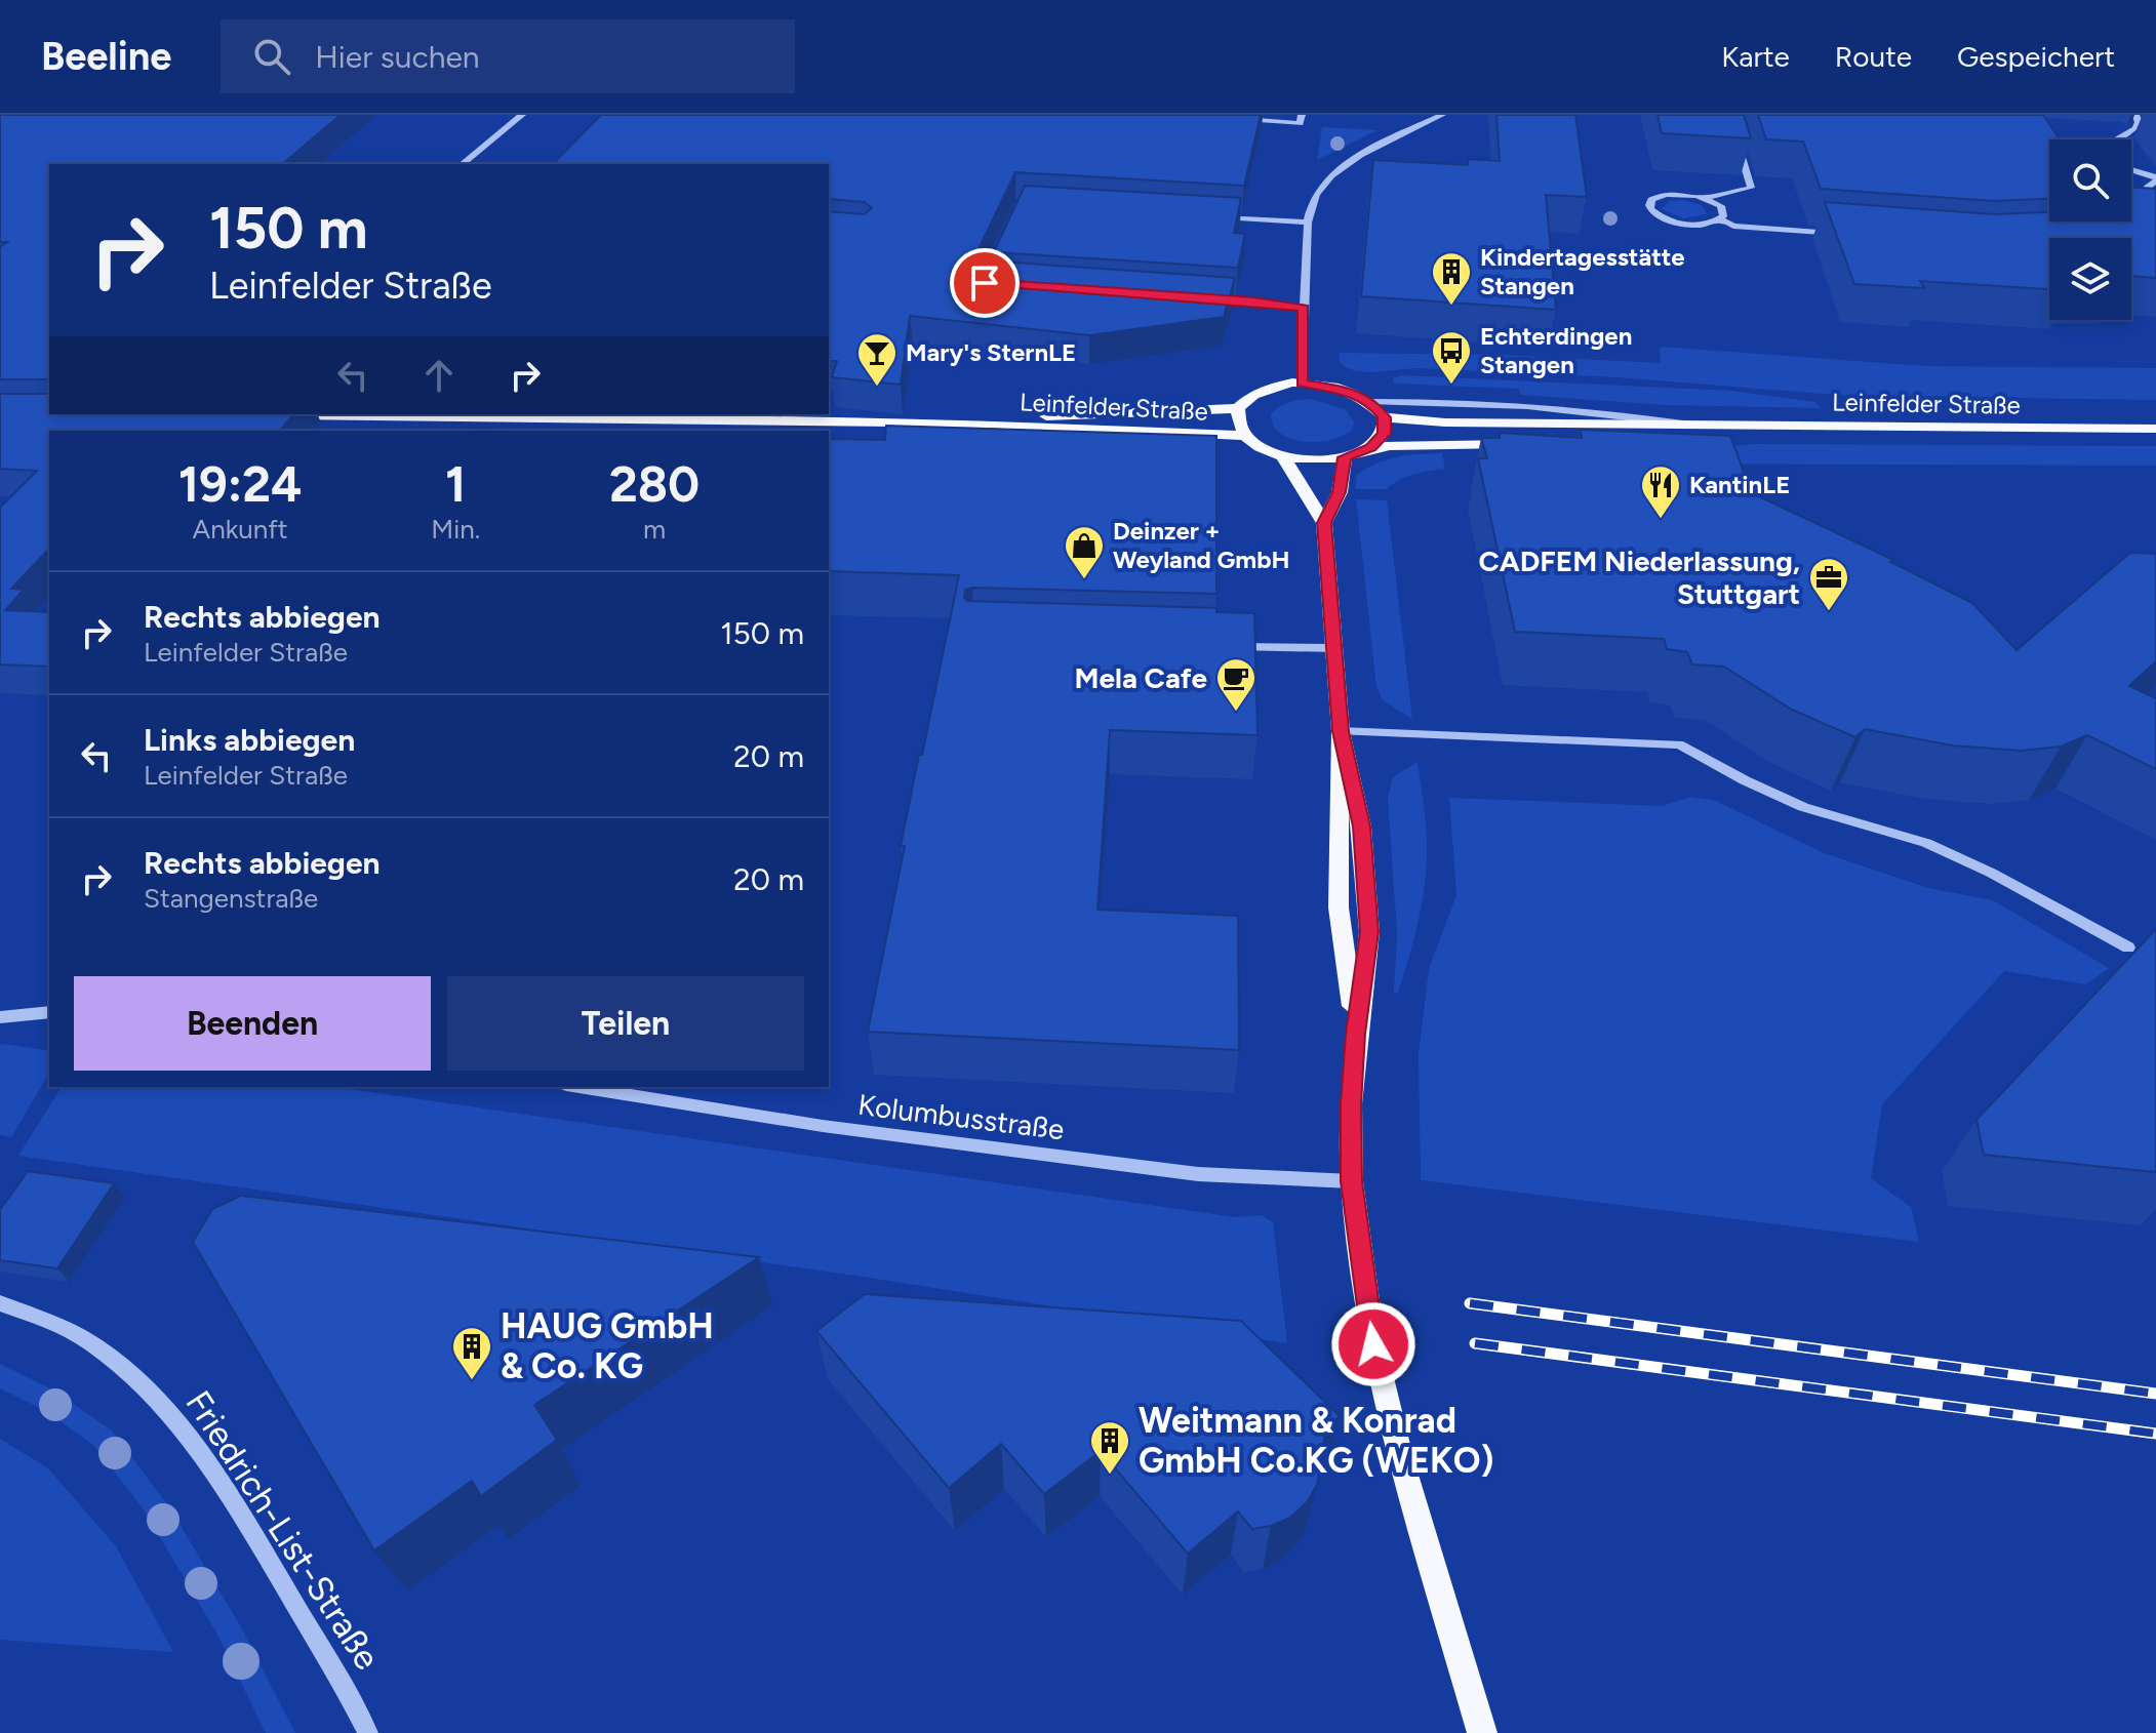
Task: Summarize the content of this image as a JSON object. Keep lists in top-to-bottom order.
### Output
{
  "streets": {
    "main road": ["Leinfelder Straße"],
    "street": ["Kolumbusstraße", "Friedrich-List-Straße"]
  },
  "places": {
    "building": ["Kindertagesstätte Stangen", "HAUG GmbH & Co. KG", "Weitmann & Konrad GmbH Co.KG (WEKO)"],
    "bus stop": ["Echterdingen Stangen"],
    "bar": ["Mary's SternLE"],
    "restaurant": ["KantinLE"],
    "shop": ["Deinzer + Weyland GmbH"],
    "office": ["CADFEM Niederlassung, Stuttgart"],
    "cafe": ["Mela Cafe"]
  },
  "page": {
    "header": "Beeline",
    "search": "Hier suchen",
    "nav": ["Karte", "Route", "Gespeichert"],
    "turn": ["150 m", "Leinfelder Straße"],
    "eta": [
      "19:24",
      "Ankunft",
      "1",
      "Min.",
      "280",
      "m"
    ],
    "list": [
      {
        "name": "Rechts abbiegen",
        "note": "Leinfelder Straße",
        "value": "150 m"
      },
      {
        "name": "Links abbiegen",
        "note": "Leinfelder Straße",
        "value": "20 m"
      },
      {
        "name": "Rechts abbiegen",
        "note": "Stangenstraße",
        "value": "20 m"
      }
    ],
    "buttons": ["Beenden", "Teilen"]
  }
}
